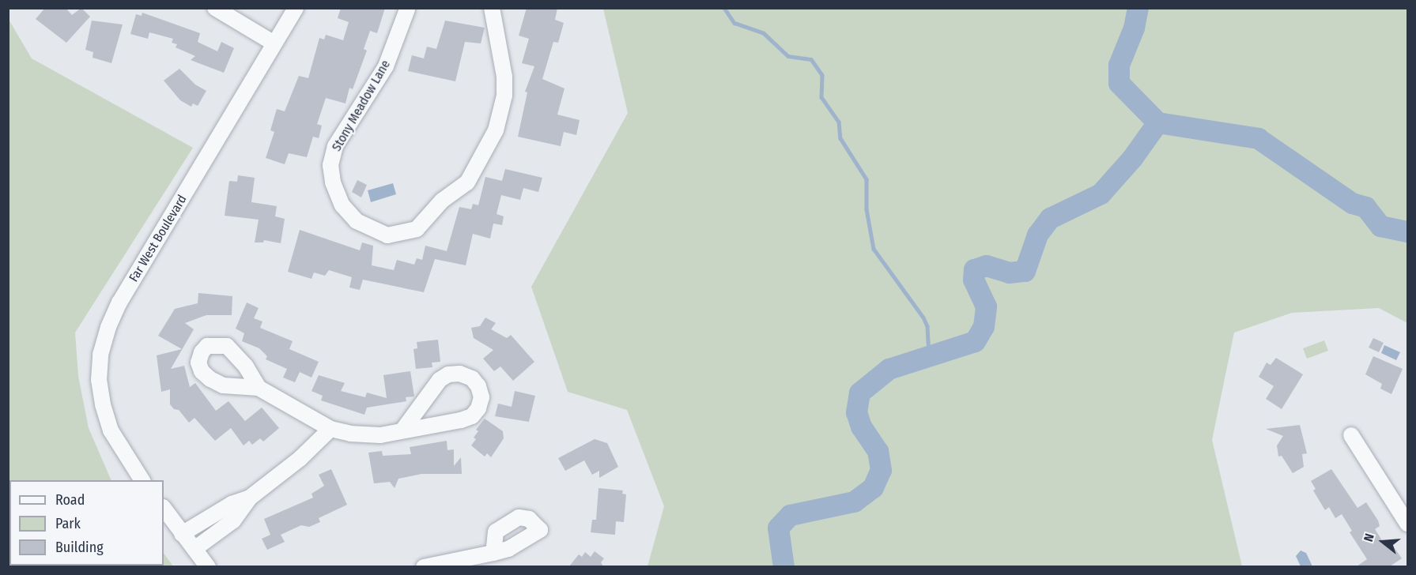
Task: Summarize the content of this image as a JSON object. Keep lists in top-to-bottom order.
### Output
{
  "streets": {
    "street": ["Stony Meadow Lane", "Far West Boulevard"]
  },
  "legend": ["Road", "Park", "Building"],
  "north": "left"
}
